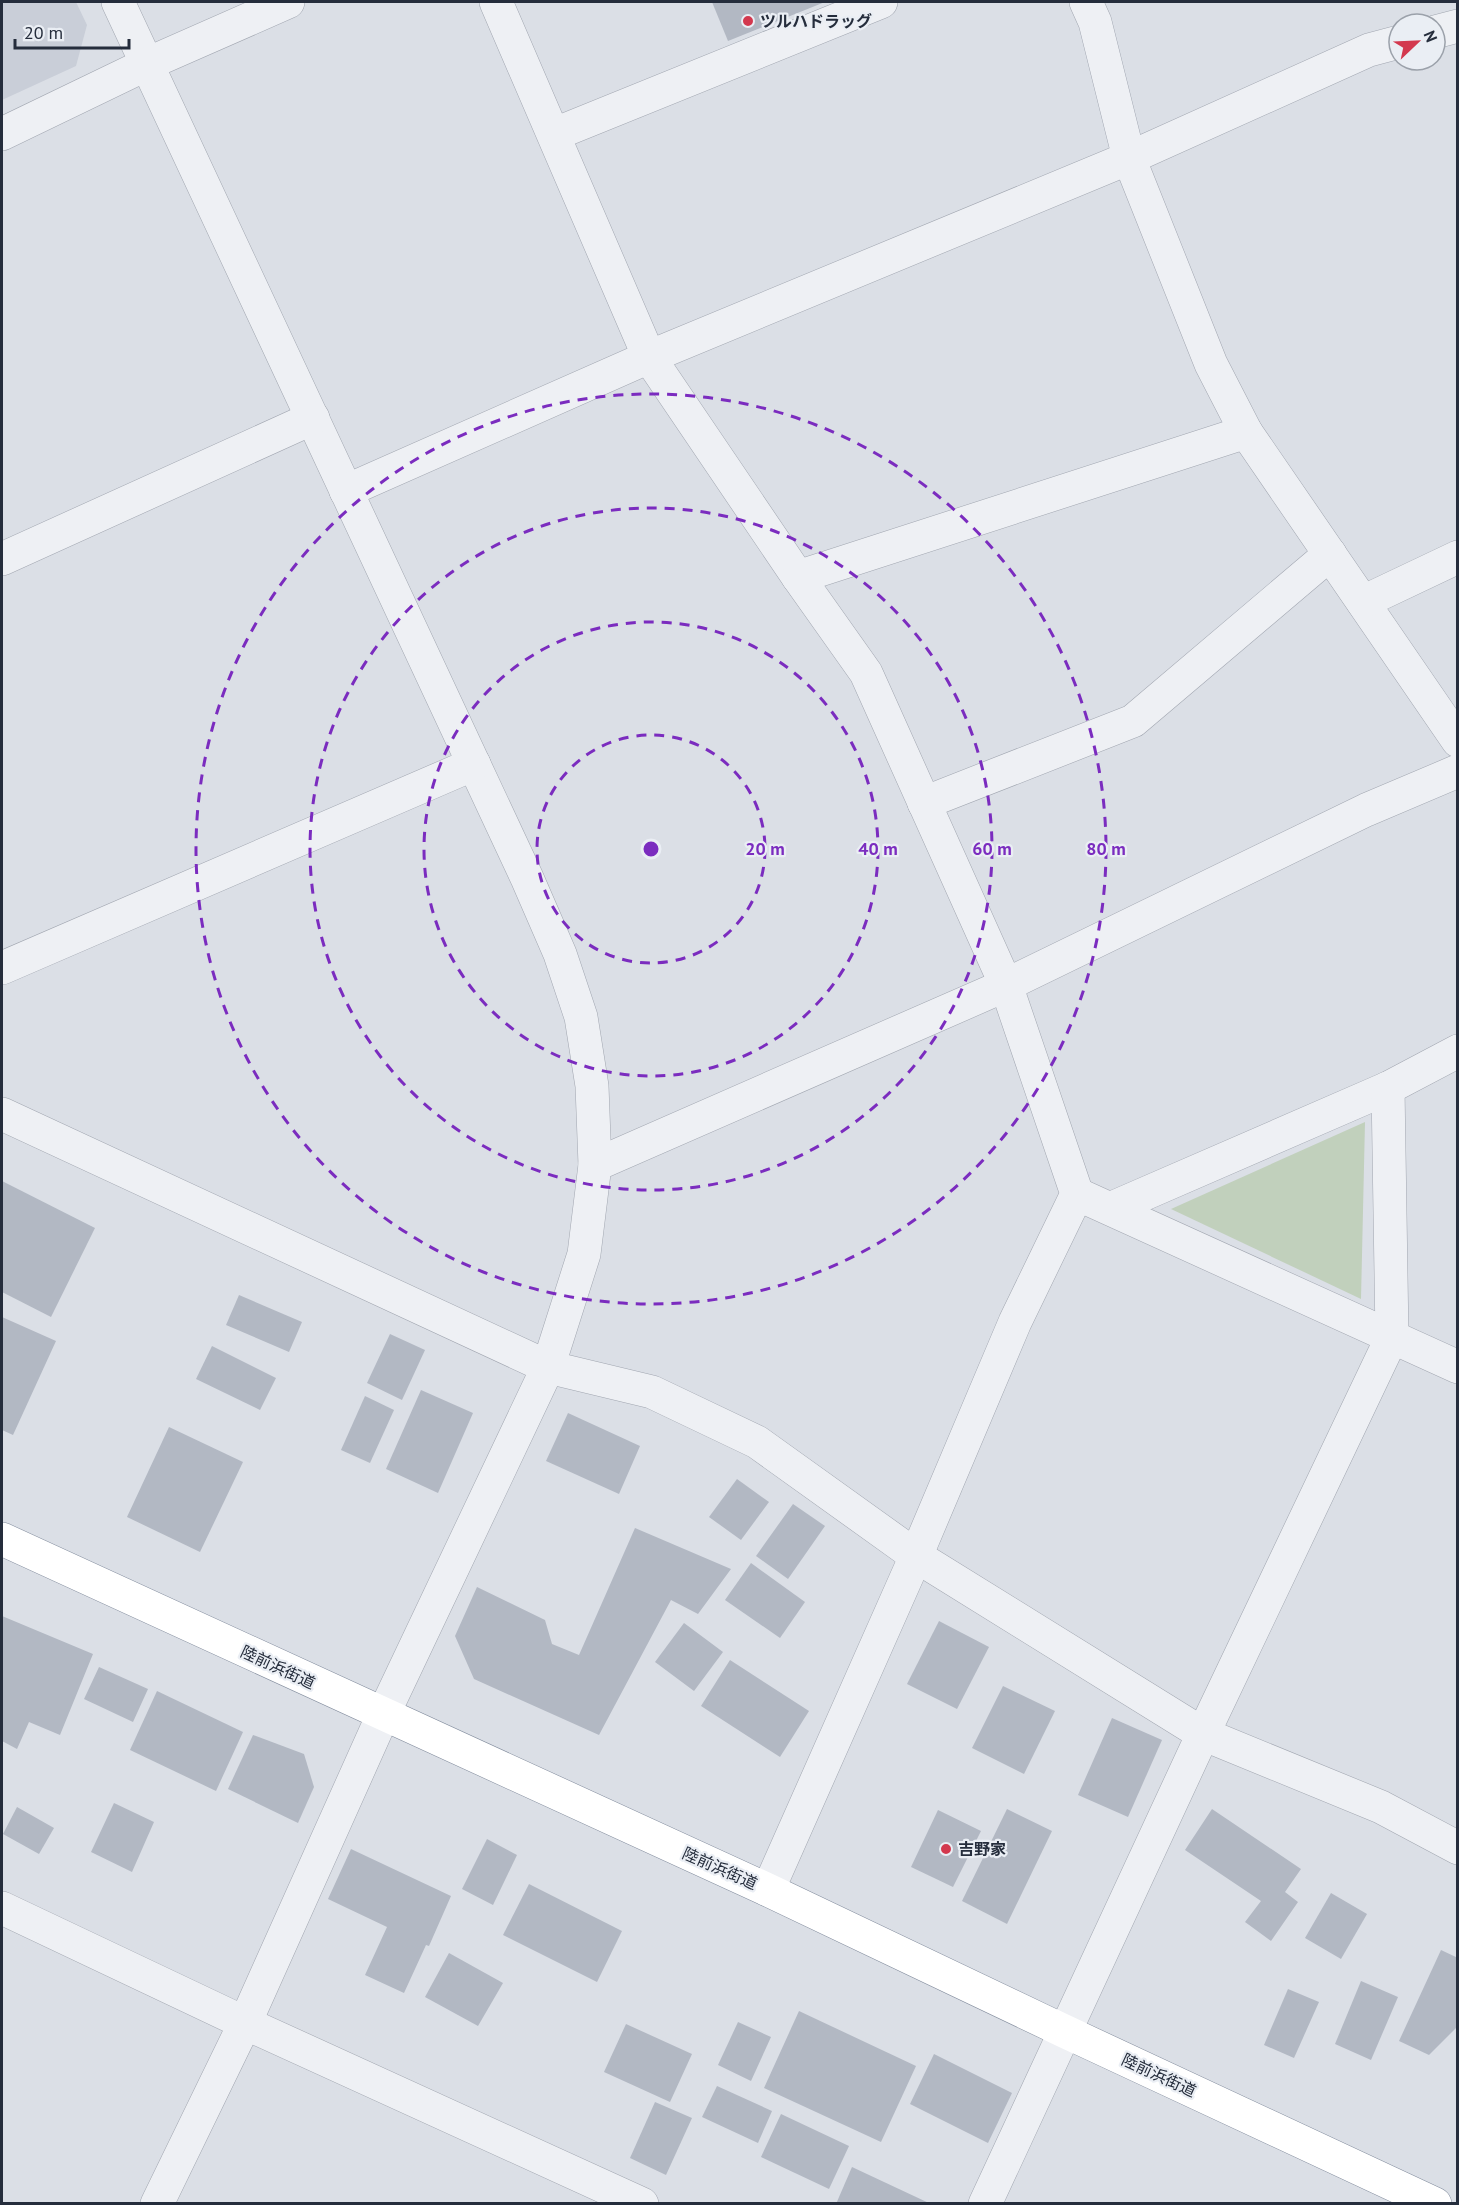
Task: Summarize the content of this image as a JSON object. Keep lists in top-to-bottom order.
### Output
{
  "streets": {
    "highway": ["陸前浜街道"]
  },
  "places": ["ツルハドラッグ", "吉野家"],
  "scale_bar": "20 m",
  "north": "top right",
  "rings": [
    "20 m",
    "40 m",
    "60 m",
    "80 m"
  ]
}
